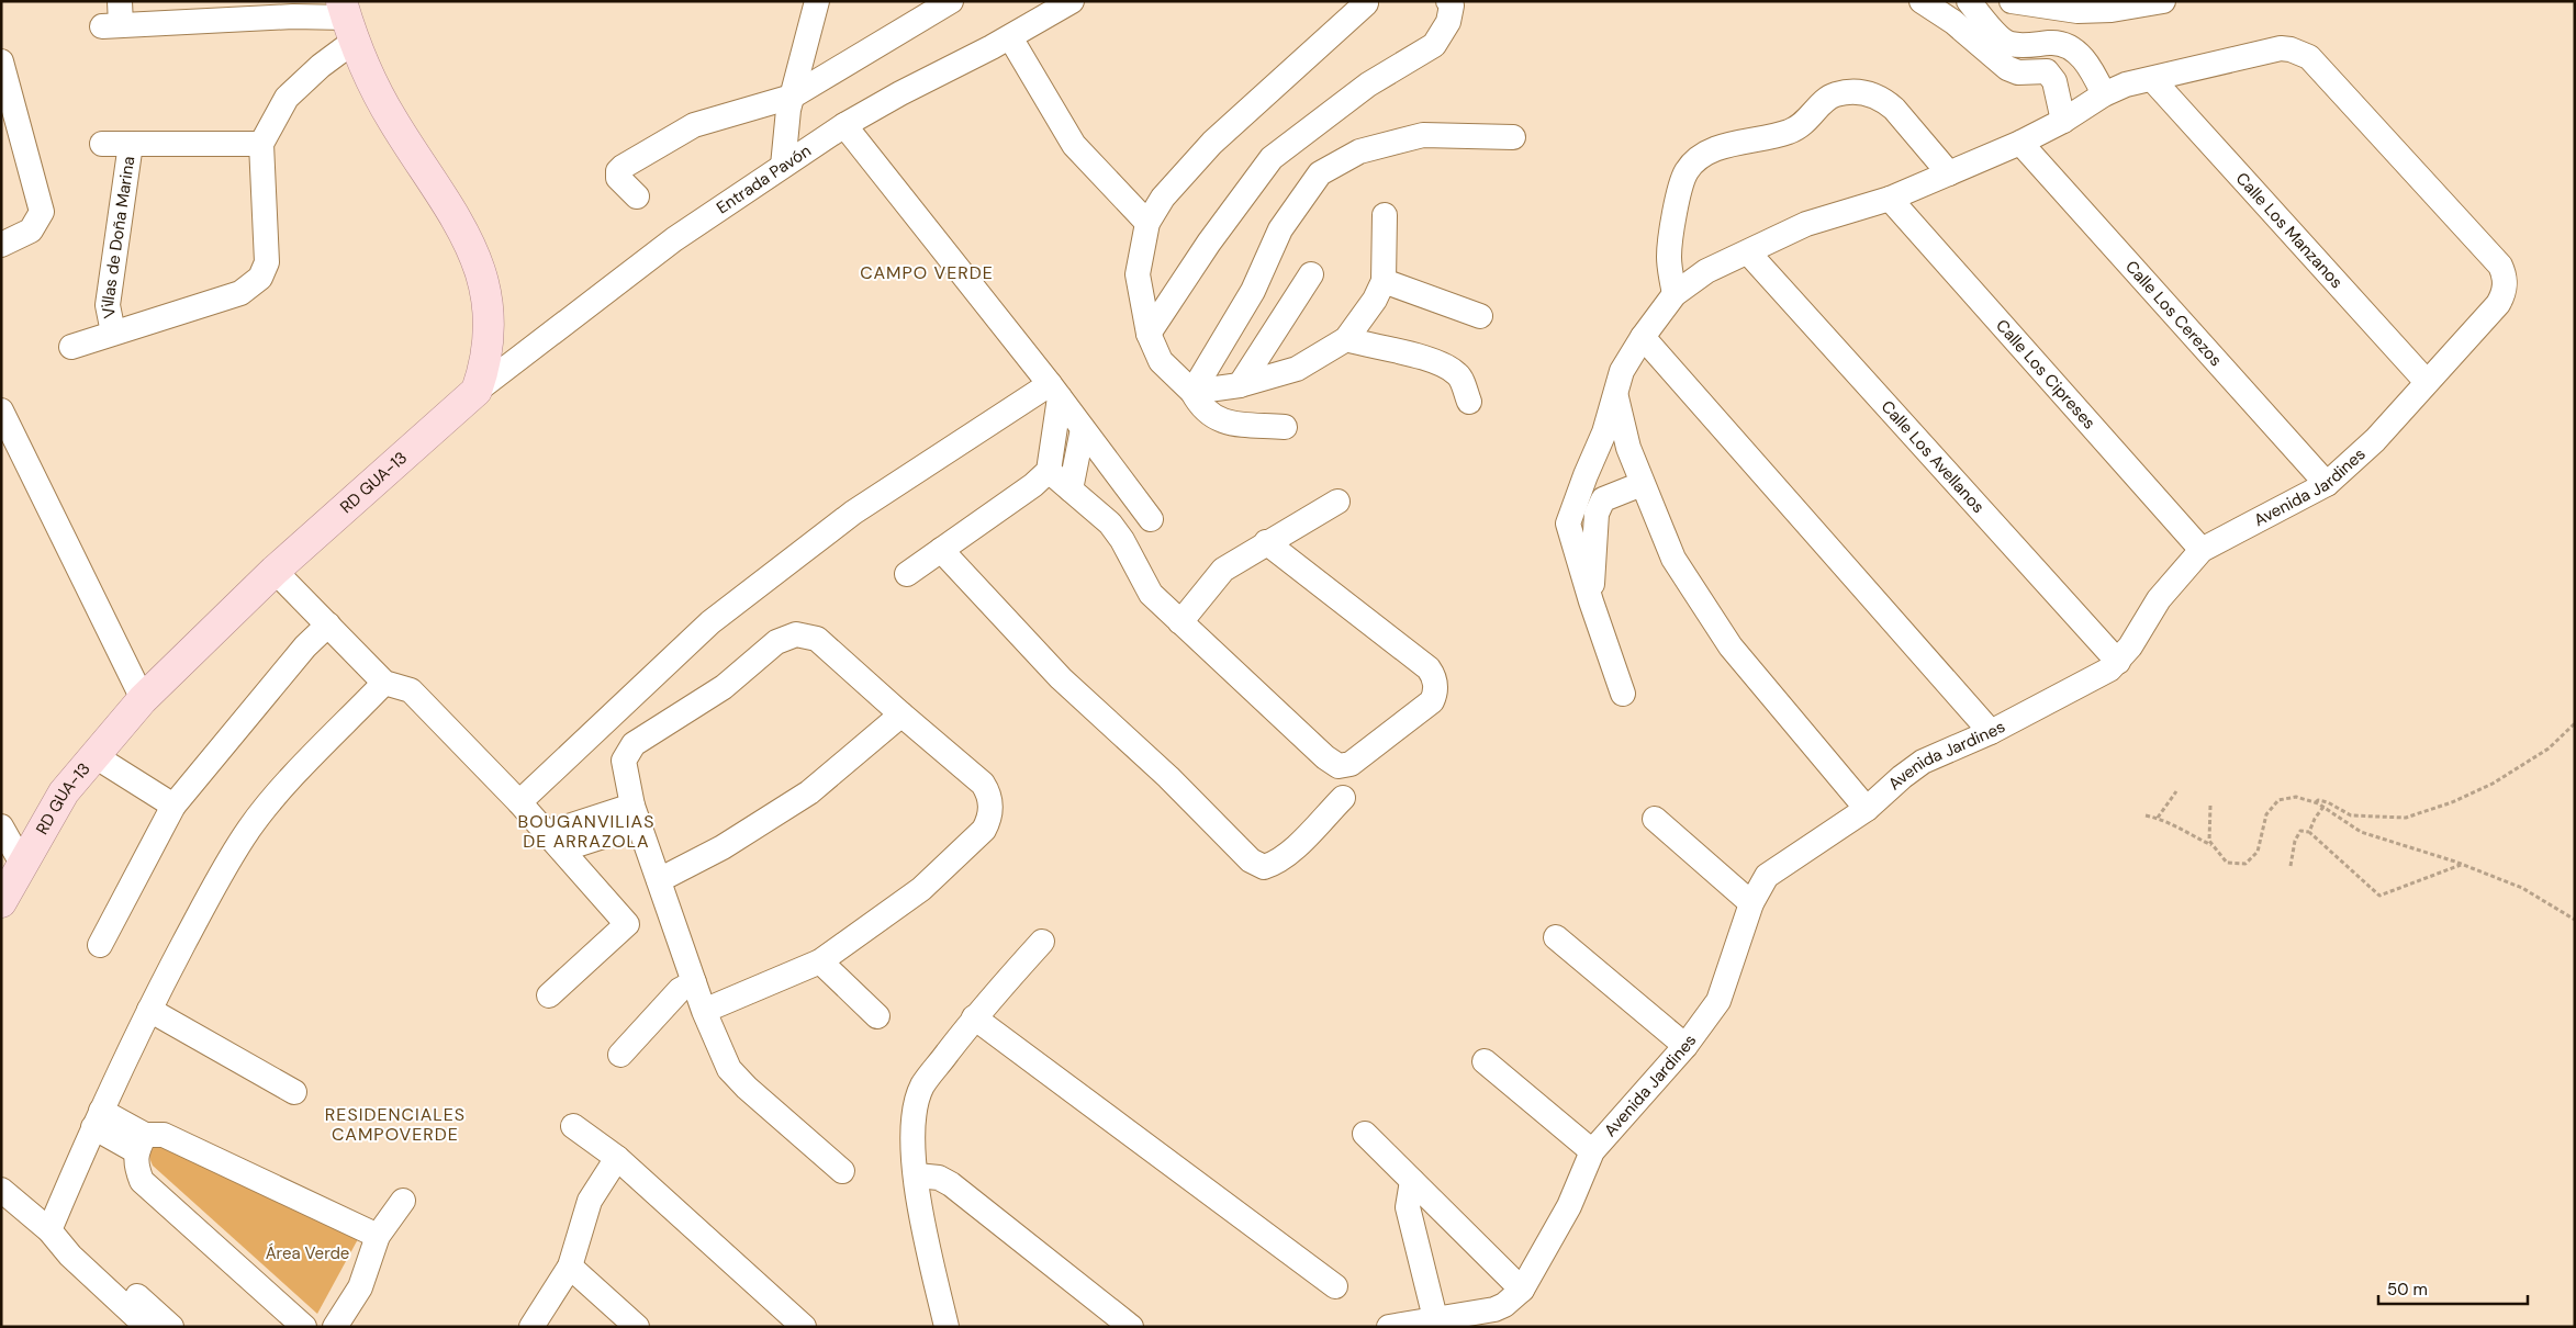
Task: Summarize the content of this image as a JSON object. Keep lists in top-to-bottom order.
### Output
{
  "streets": {
    "main road": ["RD GUA-13"],
    "street": [
      "Entrada Pavón",
      "Calle Los Manzanos",
      "Villas de Doña Marina",
      "Calle Los Cerezos",
      "Calle Los Cipreses",
      "Calle Los Avellanos",
      "Avenida Jardines"
    ]
  },
  "crossings": [
    ["Entrada Pavón", "RD GUA-13"],
    ["Calle Los Manzanos", "Avenida Jardines"],
    ["Calle Los Cerezos", "Avenida Jardines"],
    ["Calle Los Cipreses", "Avenida Jardines"],
    ["Calle Los Avellanos", "Avenida Jardines"]
  ],
  "districts": ["CAMPO VERDE", "BOUGANVILIAS DE ARRAZOLA", "RESIDENCIALES CAMPOVERDE"],
  "parks": ["Área Verde"],
  "scale_bar": "50 m"
}
